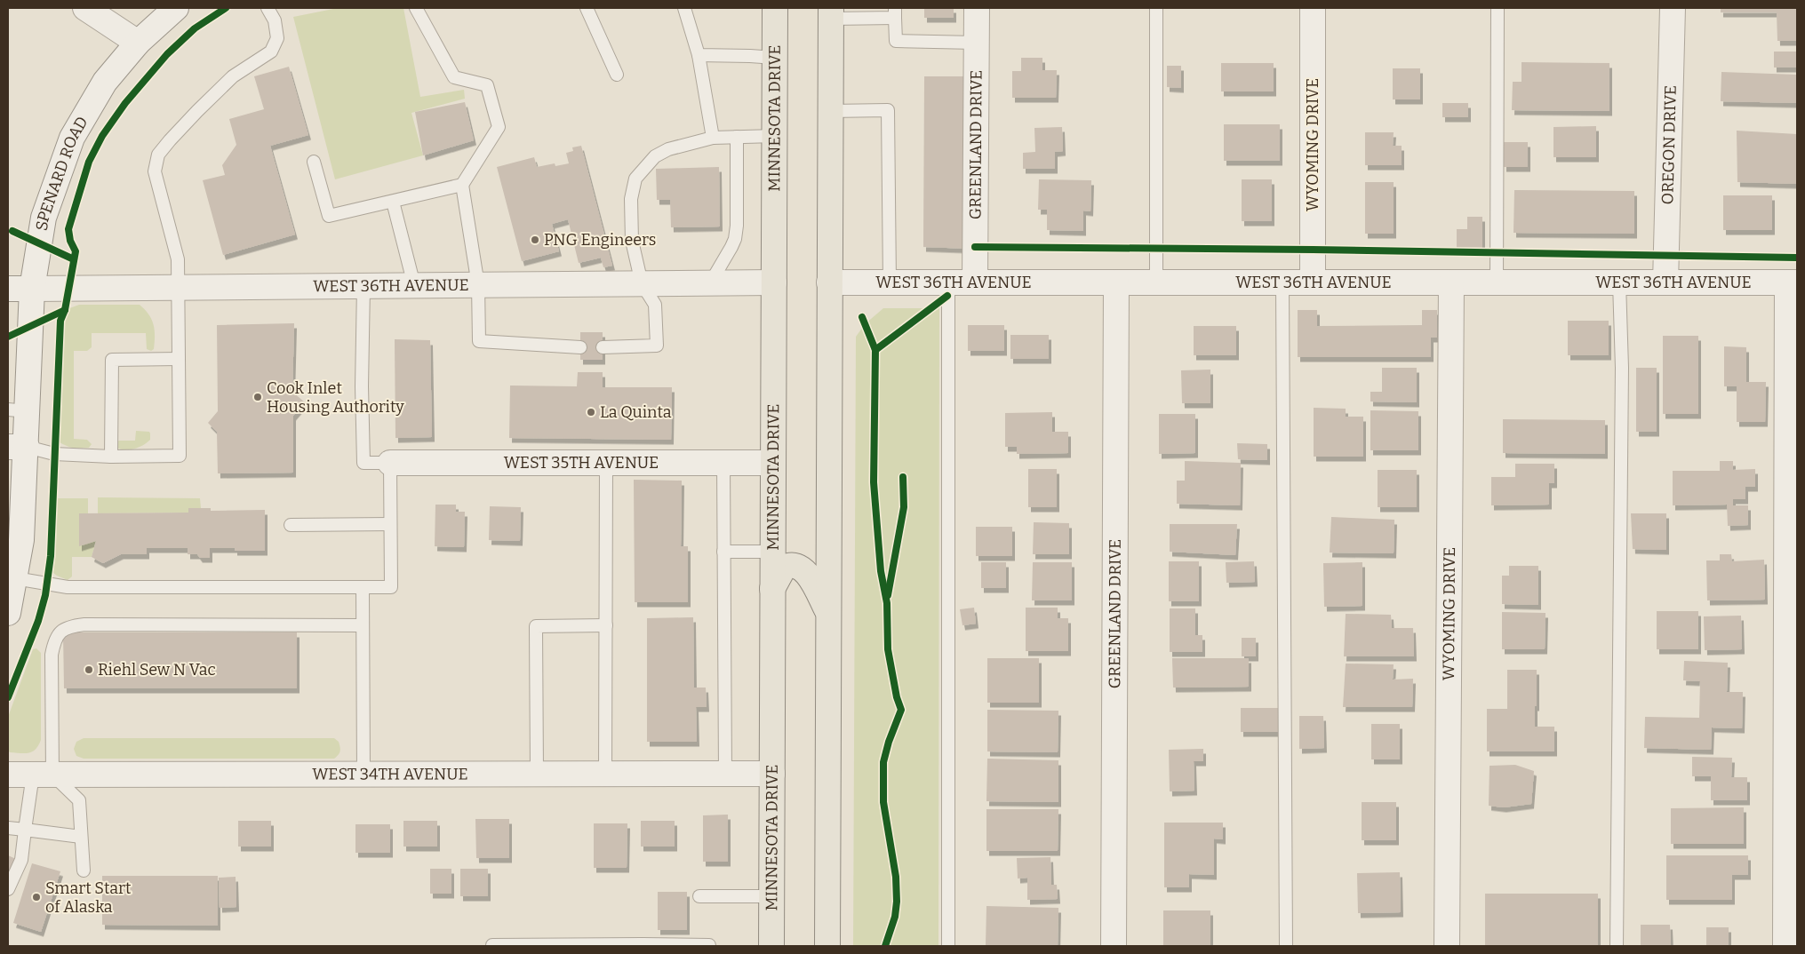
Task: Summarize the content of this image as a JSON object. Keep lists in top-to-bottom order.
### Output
{
  "streets": {
    "main road": ["MINNESOTA DRIVE"],
    "street": [
      "GREENLAND DRIVE",
      "WYOMING DRIVE",
      "OREGON DRIVE",
      "SPENARD ROAD",
      "WEST 36TH AVENUE",
      "WEST 35TH AVENUE",
      "WEST 34TH AVENUE"
    ]
  },
  "crossings": [
    ["MINNESOTA DRIVE", "WEST 36TH AVENUE"],
    ["MINNESOTA DRIVE", "WEST 35TH AVENUE"],
    ["MINNESOTA DRIVE", "WEST 34TH AVENUE"],
    ["GREENLAND DRIVE", "WEST 36TH AVENUE"],
    ["WYOMING DRIVE", "WEST 36TH AVENUE"],
    ["OREGON DRIVE", "WEST 36TH AVENUE"],
    ["SPENARD ROAD", "WEST 36TH AVENUE"]
  ],
  "places": [
    "PNG Engineers",
    "Cook Inlet Housing Authority",
    "La Quinta",
    "Riehl Sew N Vac",
    "Smart Start of Alaska"
  ]
}
